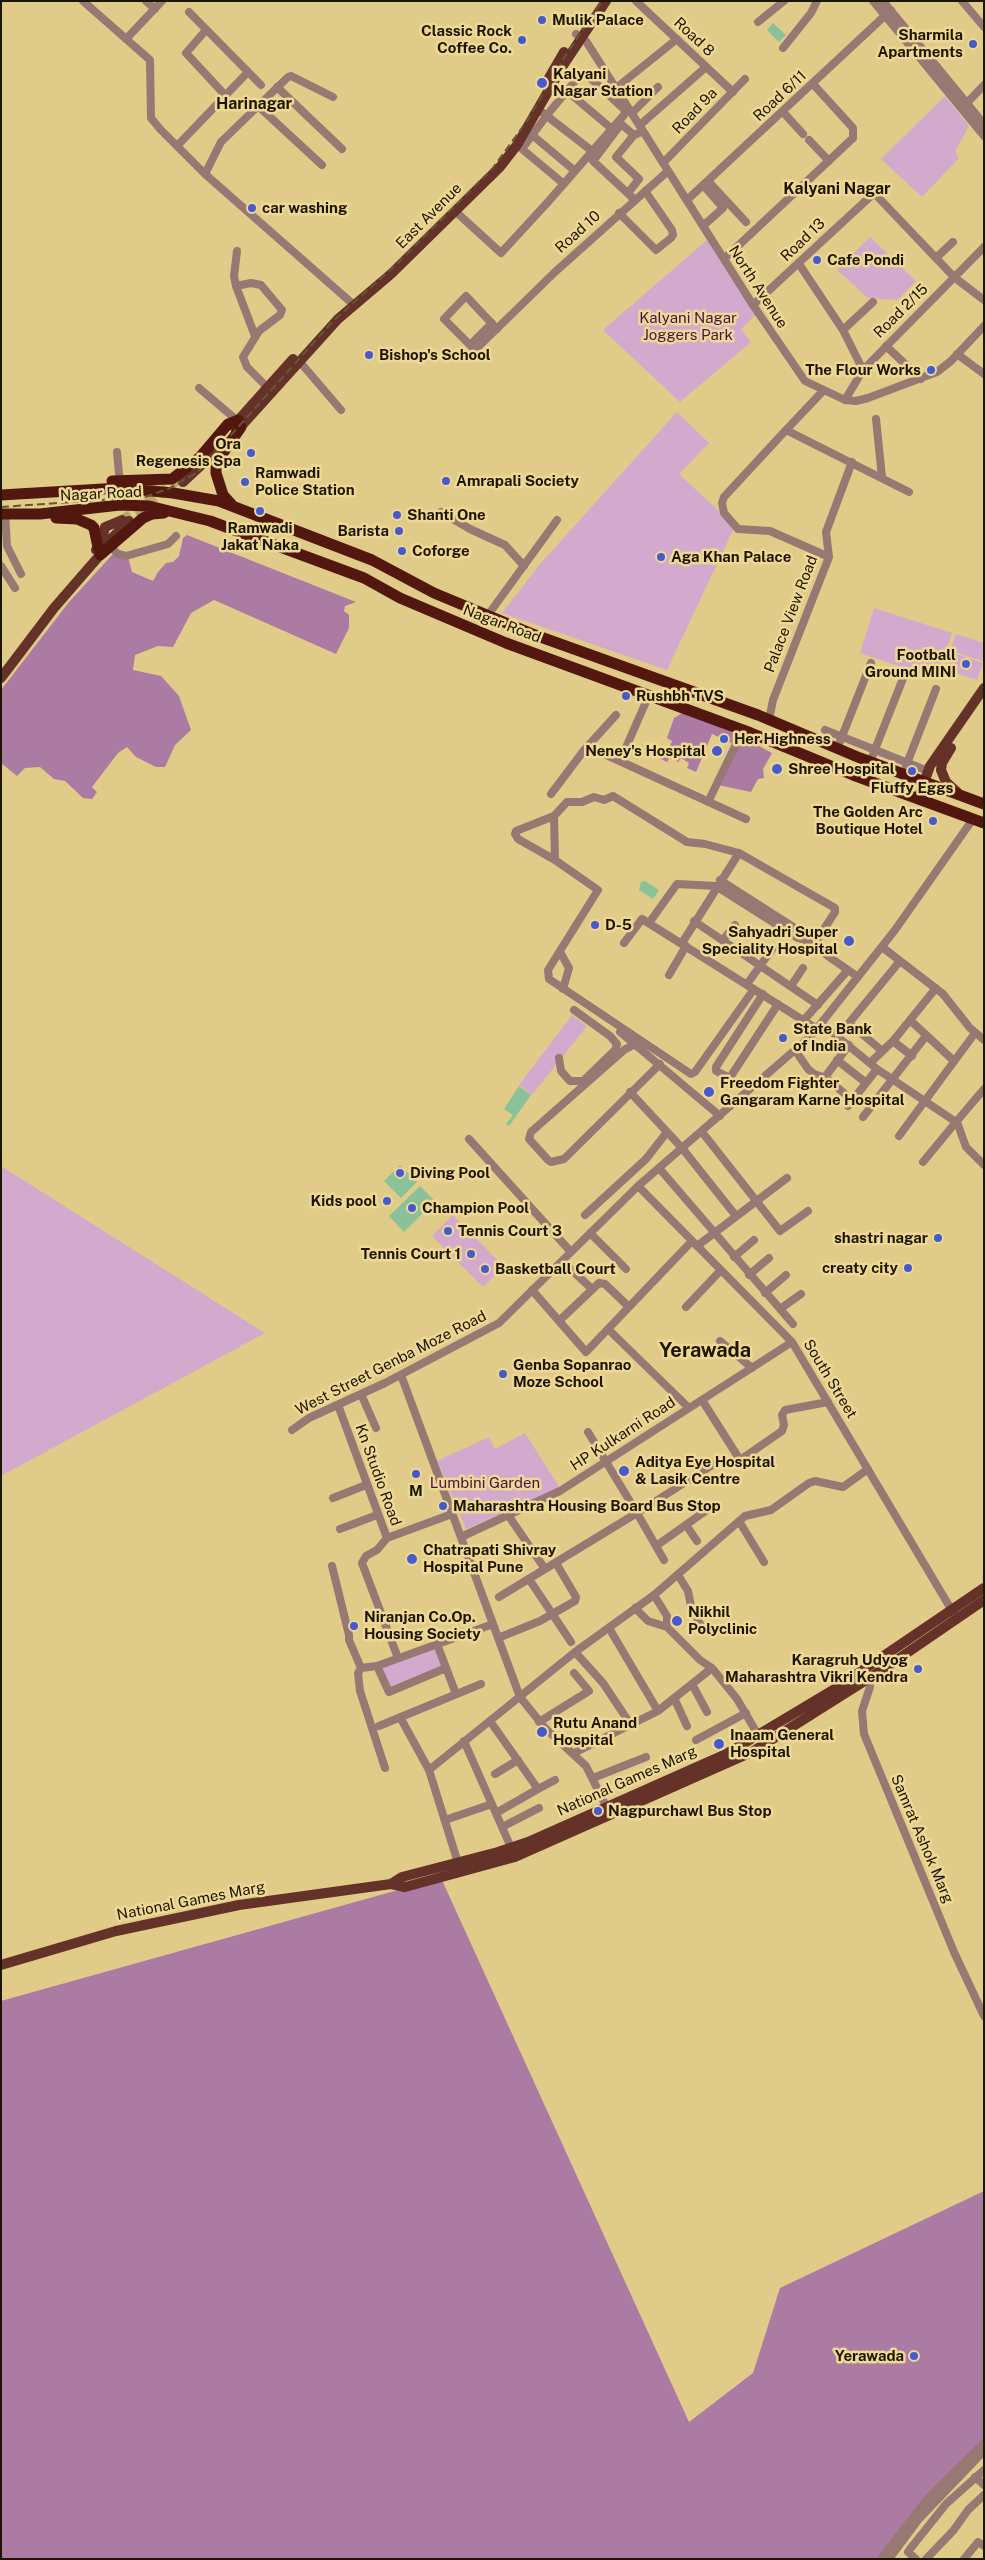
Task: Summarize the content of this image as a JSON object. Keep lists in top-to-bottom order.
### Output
{
  "streets": {
    "highway": ["Nagar Road"],
    "main road": ["East Avenue", "National Games Marg"],
    "street": [
      "Road 8",
      "Road 6/11",
      "Road 9a",
      "Road 10",
      "Road 13",
      "North Avenue",
      "Road 2/15",
      "Palace View Road",
      "West Street Genba Moze Road",
      "South Street",
      "HP Kulkarni Road",
      "Kn Studio Road",
      "Samrat Ashok Marg"
    ]
  },
  "crossings": [
    ["Road 8", "Road 9a"],
    ["Road 6/11", "North Avenue"],
    ["Road 9a", "North Avenue"],
    ["East Avenue", "North Avenue"],
    ["Road 10", "North Avenue"],
    ["Road 13", "North Avenue"],
    ["North Avenue", "Road 2/15"],
    ["Nagar Road", "Palace View Road"],
    ["Nagar Road", "West Street Genba Moze Road"],
    ["West Street Genba Moze Road", "South Street"],
    ["West Street Genba Moze Road", "Kn Studio Road"],
    ["South Street", "HP Kulkarni Road"],
    ["South Street", "National Games Marg"],
    ["National Games Marg", "Samrat Ashok Marg"]
  ],
  "districts": ["Harinagar", "Kalyani Nagar", "Yerawada"],
  "parks": ["Kalyani Nagar Joggers Park", "Lumbini Garden"],
  "places": [
    "Mulik Palace",
    "Classic Rock Coffee Co.",
    "Sharmila Apartments",
    "Kalyani Nagar Station",
    "car washing",
    "Cafe Pondi",
    "Bishop's School",
    "The Flour Works",
    "Ora Regenesis Spa",
    "Amrapali Society",
    "Ramwadi Police Station",
    "Ramwadi Jakat Naka",
    "Shanti One",
    "Barista",
    "Coforge",
    "Aga Khan Palace",
    "Football Ground MINI",
    "Rushbh TVS",
    "Her Highness",
    "Neney's Hospital",
    "Shree Hospital",
    "Fluffy Eggs",
    "The Golden Arc Boutique Hotel",
    "D-5",
    "Sahyadri Super Speciality Hospital",
    "State Bank of India",
    "Freedom Fighter Gangaram Karne Hospital",
    "Diving Pool",
    "Kids pool",
    "Champion Pool",
    "Tennis Court 3",
    "shastri nagar",
    "Tennis Court 1",
    "creaty city",
    "Basketball Court",
    "Genba Sopanrao Moze School",
    "Aditya Eye Hospital & Lasik Centre",
    "M",
    "Maharashtra Housing Board Bus Stop",
    "Chatrapati Shivray Hospital Pune",
    "Nikhil Polyclinic",
    "Niranjan Co.Op. Housing Society",
    "Karagruh Udyog Maharashtra Vikri Kendra",
    "Rutu Anand Hospital",
    "Inaam General Hospital",
    "Nagpurchawl Bus Stop",
    "Yerawada"
  ]
}
